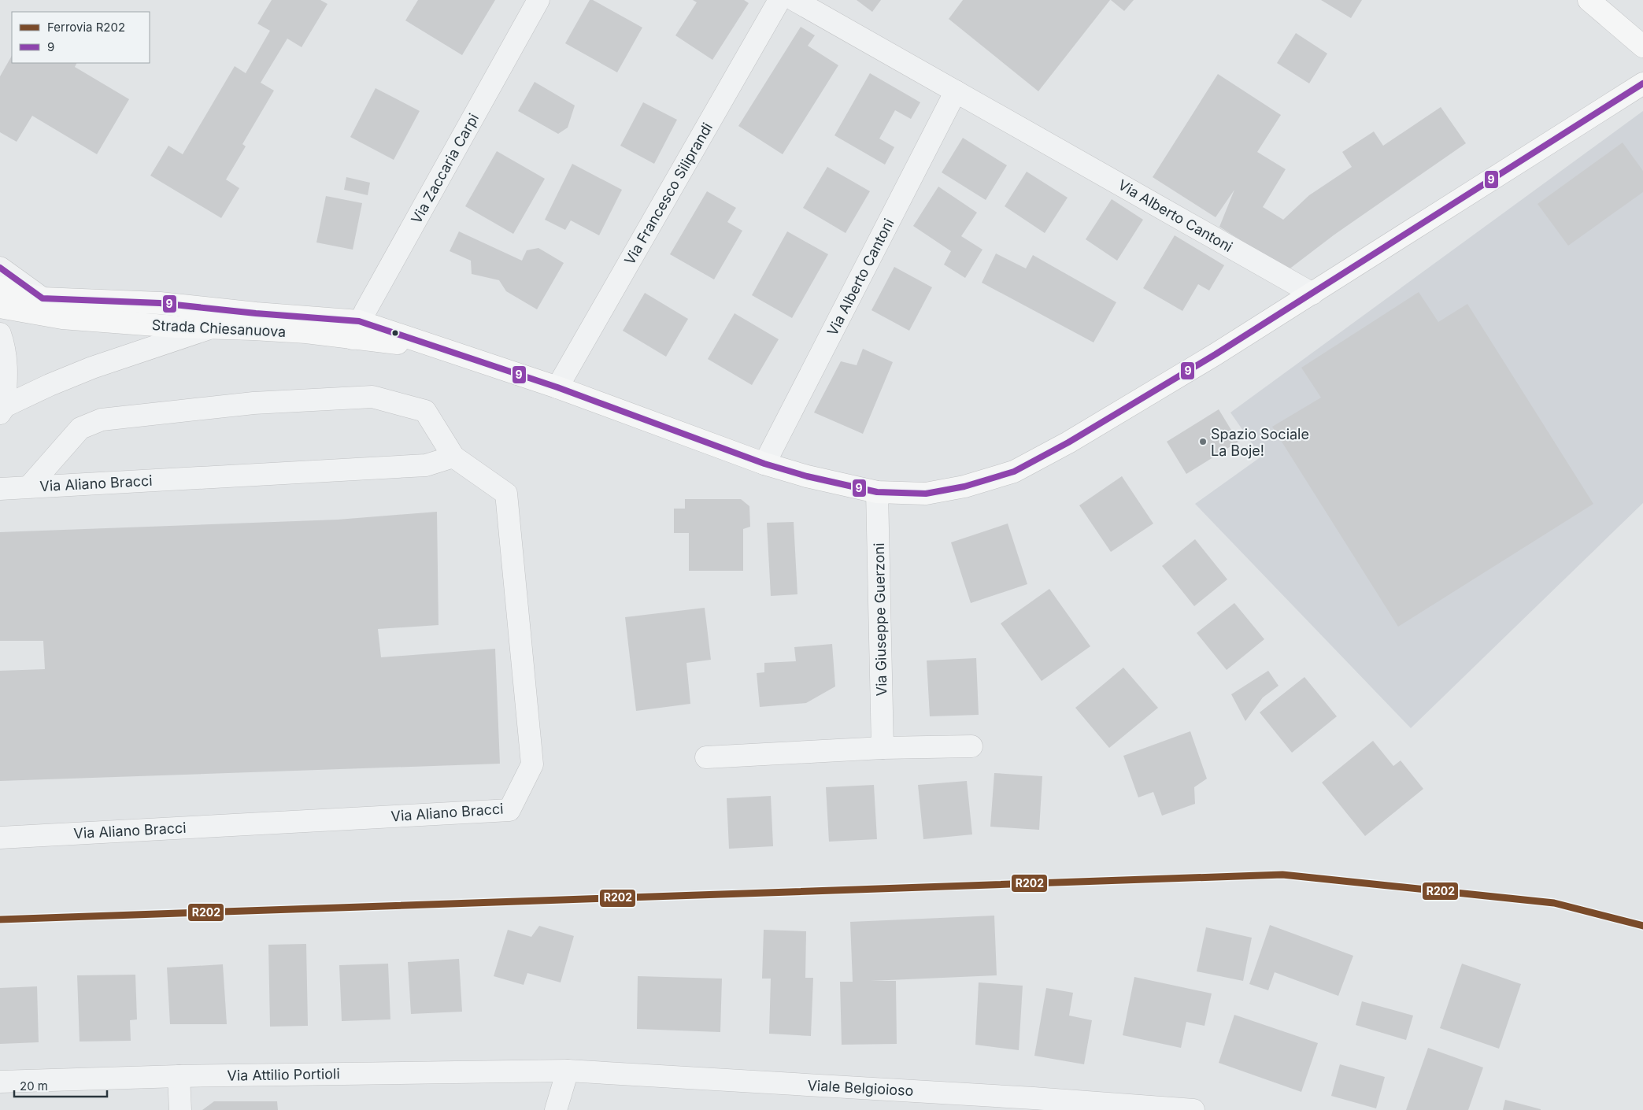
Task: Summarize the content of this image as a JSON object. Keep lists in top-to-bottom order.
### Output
{
  "streets": {
    "main road": ["Strada Chiesanuova"],
    "street": [
      "Via Zaccaria Carpi",
      "Via Francesco Siliprandi",
      "Via Alberto Cantoni",
      "Via Aliano Bracci",
      "Via Giuseppe Guerzoni",
      "Via Attilio Portioli",
      "Viale Belgioioso"
    ]
  },
  "crossings": [
    ["Via Zaccaria Carpi", "Strada Chiesanuova"],
    ["Via Francesco Siliprandi", "Strada Chiesanuova"],
    ["Via Alberto Cantoni", "Strada Chiesanuova"],
    ["Strada Chiesanuova", "Via Giuseppe Guerzoni"],
    ["Via Attilio Portioli", "Viale Belgioioso"]
  ],
  "places": ["Spazio Sociale La Boje!"],
  "lines": ["transit line 9", "rail line R202"],
  "legend": ["Ferrovia R202", "9"],
  "scale_bar": "20 m"
}
